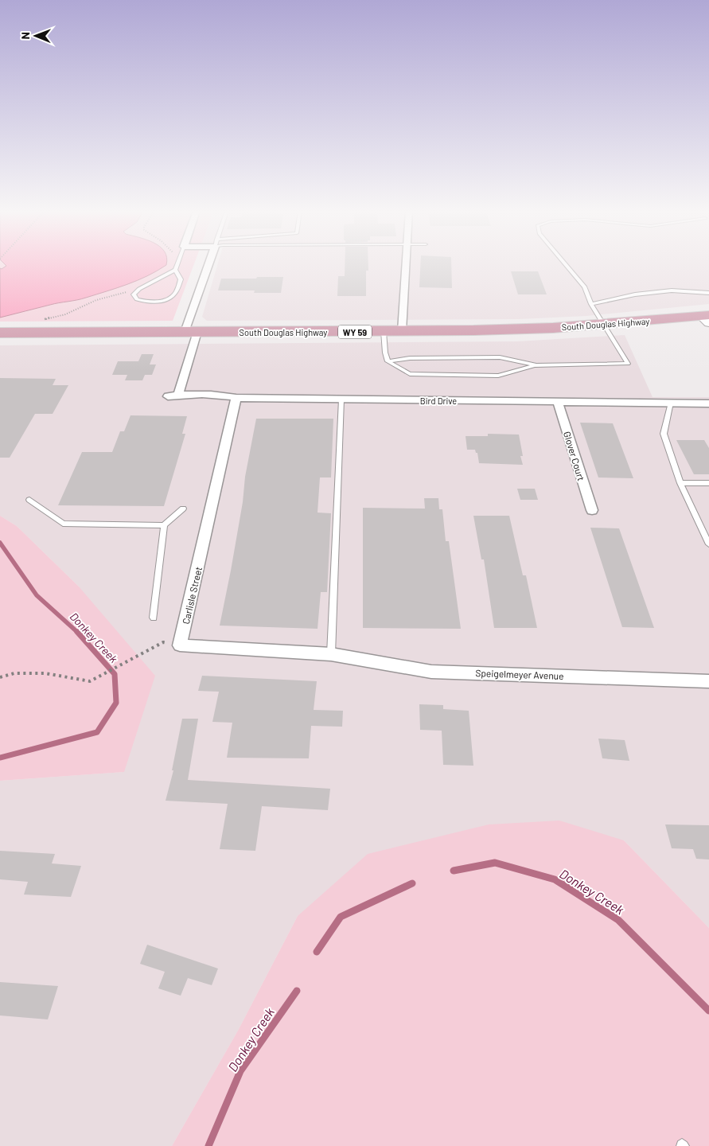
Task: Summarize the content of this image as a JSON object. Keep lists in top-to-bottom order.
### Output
{
  "streets": {
    "highway": ["South Douglas Highway", "WY 59"],
    "street": [
      "Bird Drive",
      "Glover Court",
      "Carlisle Street",
      "Speigelmeyer Avenue"
    ]
  },
  "crossings": [
    ["South Douglas Highway", "Bird Drive"],
    ["Bird Drive", "Glover Court"],
    ["Bird Drive", "Carlisle Street"]
  ],
  "water": ["Donkey Creek"],
  "north": "left"
}
